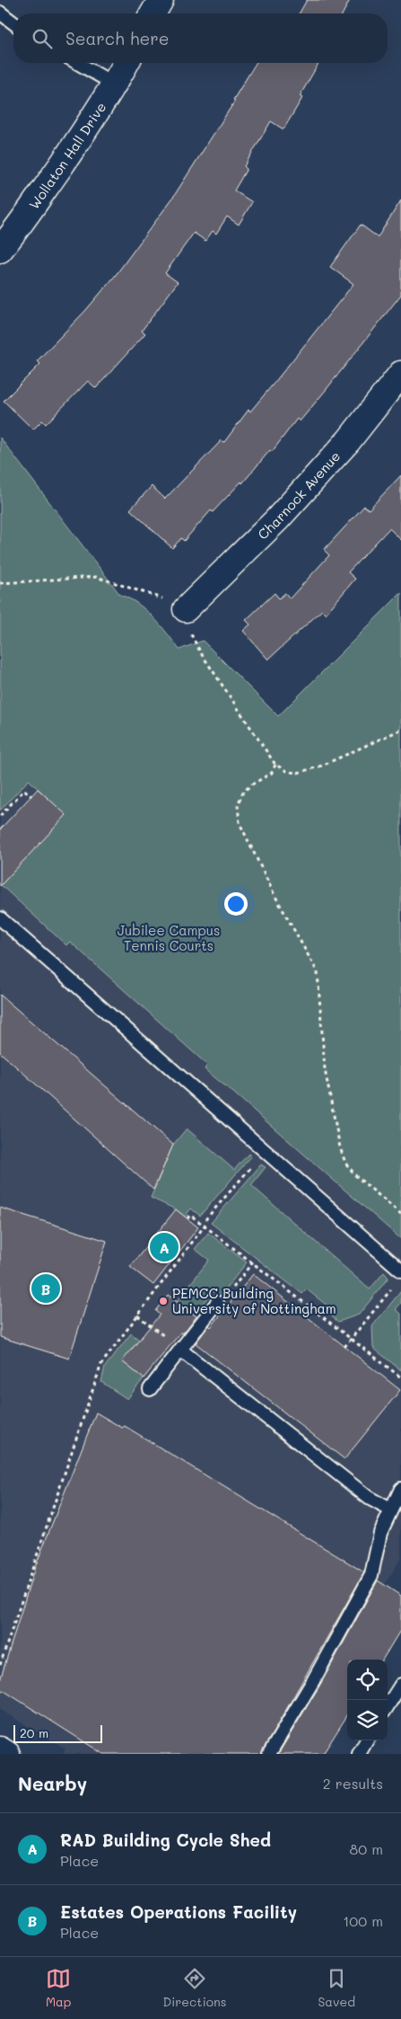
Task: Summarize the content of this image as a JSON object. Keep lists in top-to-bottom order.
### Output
{
  "streets": {
    "street": ["Wollaton Hall Drive", "Charnock Avenue"]
  },
  "parks": ["Jubilee Campus Tennis Courts"],
  "places": ["PEMCC Building University of Nottingham"],
  "scale_bar": "20 m",
  "page": {
    "search": "Search here",
    "pins": ["A", "B"],
    "scale": "20 m",
    "heading": ["Nearby", "2 results"],
    "list": [
      {
        "mark": "A",
        "name": "RAD Building Cycle Shed",
        "note": "Place",
        "value": "80 m"
      },
      {
        "mark": "B",
        "name": "Estates Operations Facility",
        "note": "Place",
        "value": "100 m"
      }
    ],
    "nav": ["Map", "Directions", "Saved"]
  }
}
